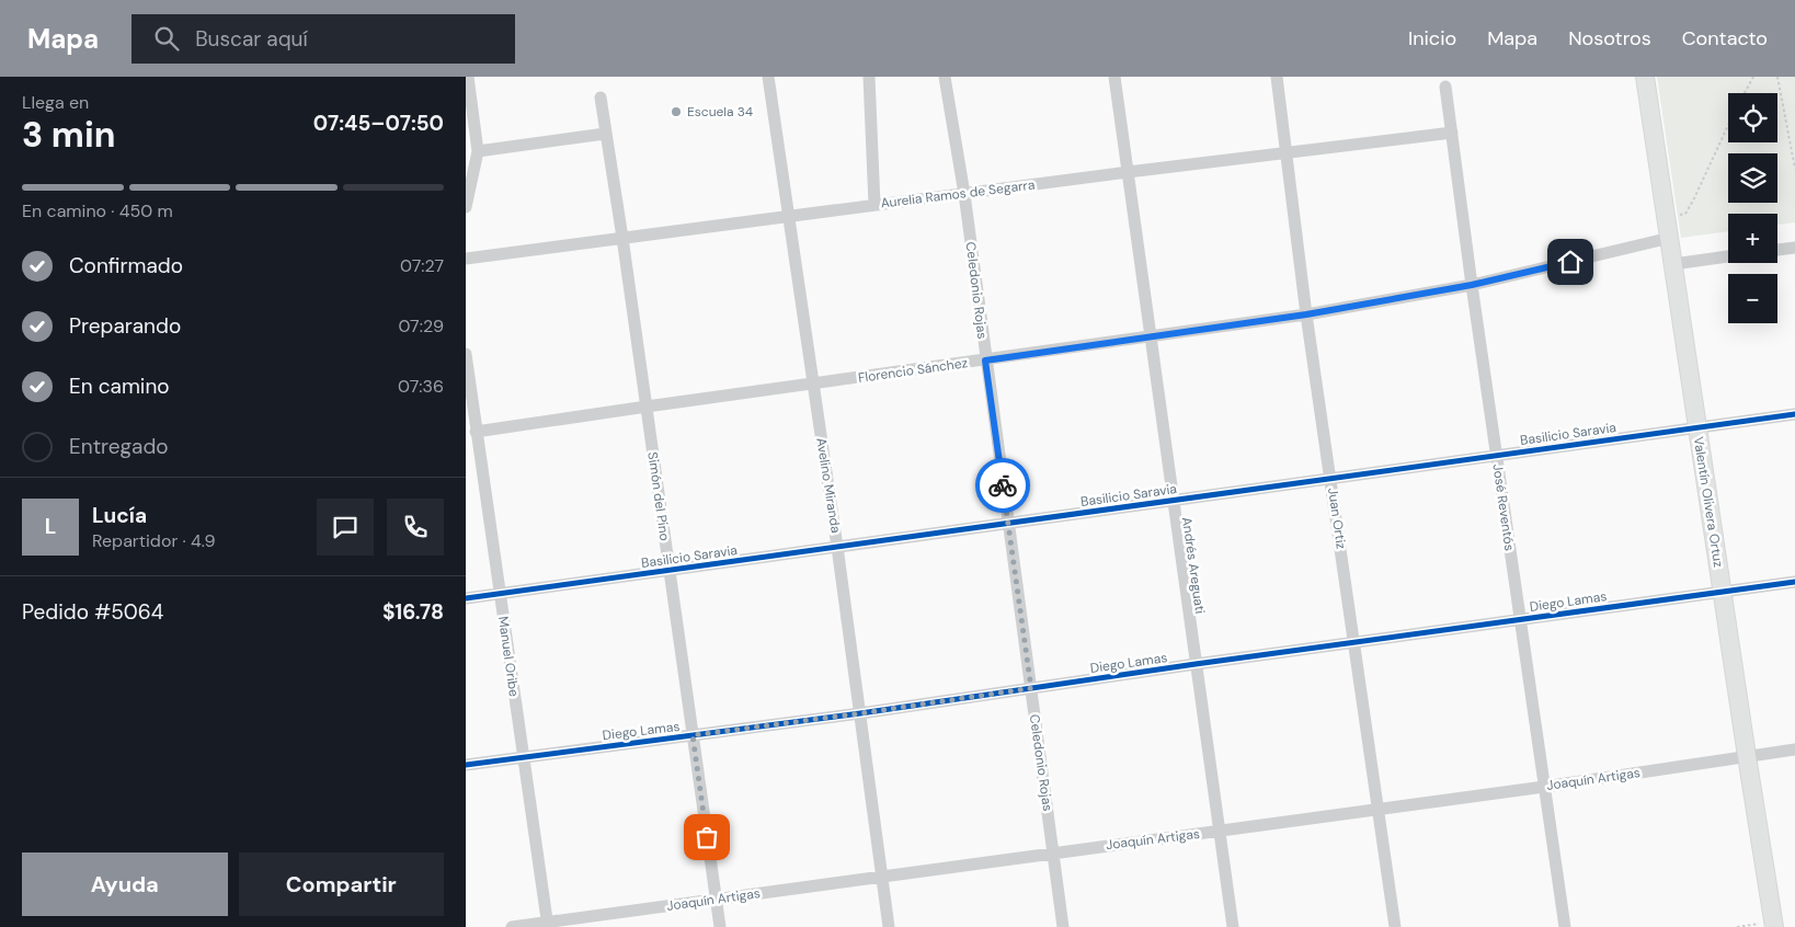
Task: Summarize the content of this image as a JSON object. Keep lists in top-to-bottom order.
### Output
{
  "streets": {
    "street": [
      "Aurelia Ramos de Segarra",
      "Celedonio Rojas",
      "Florencio Sánchez",
      "Basilicio Saravia",
      "Avelino Miranda",
      "Simón del Pino",
      "Valentín Olivera Ortuz",
      "José Reventós",
      "Juan Ortiz",
      "Andrés Areguati",
      "Diego Lamas",
      "Manuel Oribe",
      "Joaquín Artigas"
    ]
  },
  "crossings": [
    ["Aurelia Ramos de Segarra", "Celedonio Rojas"],
    ["Aurelia Ramos de Segarra", "Avelino Miranda"],
    ["Aurelia Ramos de Segarra", "Simón del Pino"],
    ["Aurelia Ramos de Segarra", "José Reventós"],
    ["Aurelia Ramos de Segarra", "Juan Ortiz"],
    ["Aurelia Ramos de Segarra", "Andrés Areguati"],
    ["Celedonio Rojas", "Florencio Sánchez"],
    ["Celedonio Rojas", "Basilicio Saravia"],
    ["Celedonio Rojas", "Diego Lamas"],
    ["Celedonio Rojas", "Joaquín Artigas"],
    ["Florencio Sánchez", "Avelino Miranda"],
    ["Florencio Sánchez", "Simón del Pino"],
    ["Florencio Sánchez", "Valentín Olivera Ortuz"],
    ["Florencio Sánchez", "José Reventós"],
    ["Florencio Sánchez", "Juan Ortiz"],
    ["Florencio Sánchez", "Andrés Areguati"],
    ["Florencio Sánchez", "Manuel Oribe"],
    ["Basilicio Saravia", "Avelino Miranda"],
    ["Basilicio Saravia", "Simón del Pino"],
    ["Basilicio Saravia", "Valentín Olivera Ortuz"],
    ["Basilicio Saravia", "José Reventós"],
    ["Basilicio Saravia", "Juan Ortiz"],
    ["Basilicio Saravia", "Andrés Areguati"],
    ["Basilicio Saravia", "Manuel Oribe"],
    ["Avelino Miranda", "Diego Lamas"],
    ["Avelino Miranda", "Joaquín Artigas"],
    ["Simón del Pino", "Diego Lamas"],
    ["Simón del Pino", "Joaquín Artigas"],
    ["Valentín Olivera Ortuz", "Diego Lamas"],
    ["Valentín Olivera Ortuz", "Joaquín Artigas"],
    ["José Reventós", "Diego Lamas"],
    ["José Reventós", "Joaquín Artigas"],
    ["Juan Ortiz", "Diego Lamas"],
    ["Juan Ortiz", "Joaquín Artigas"],
    ["Andrés Areguati", "Diego Lamas"],
    ["Andrés Areguati", "Joaquín Artigas"],
    ["Diego Lamas", "Manuel Oribe"],
    ["Manuel Oribe", "Joaquín Artigas"]
  ],
  "places": ["Escuela 34"],
  "page": {
    "header": "Mapa",
    "search": "Buscar aquí",
    "nav": [
      "Inicio",
      "Mapa",
      "Nosotros",
      "Contacto"
    ],
    "heading": ["3 min", "Llega en", "07:45–07:50"],
    "panel": [
      "Lucía",
      "Repartidor · 4.9",
      "Pedido #5064",
      "$16.78"
    ],
    "map_buttons": ["+", "−"],
    "bar": "En camino · 450 m",
    "list": [
      ["Confirmado", "07:27"],
      ["Preparando", "07:29"],
      ["En camino", "07:36"],
      "Entregado"
    ],
    "round": "L",
    "buttons": ["Ayuda", "Compartir"]
  }
}
